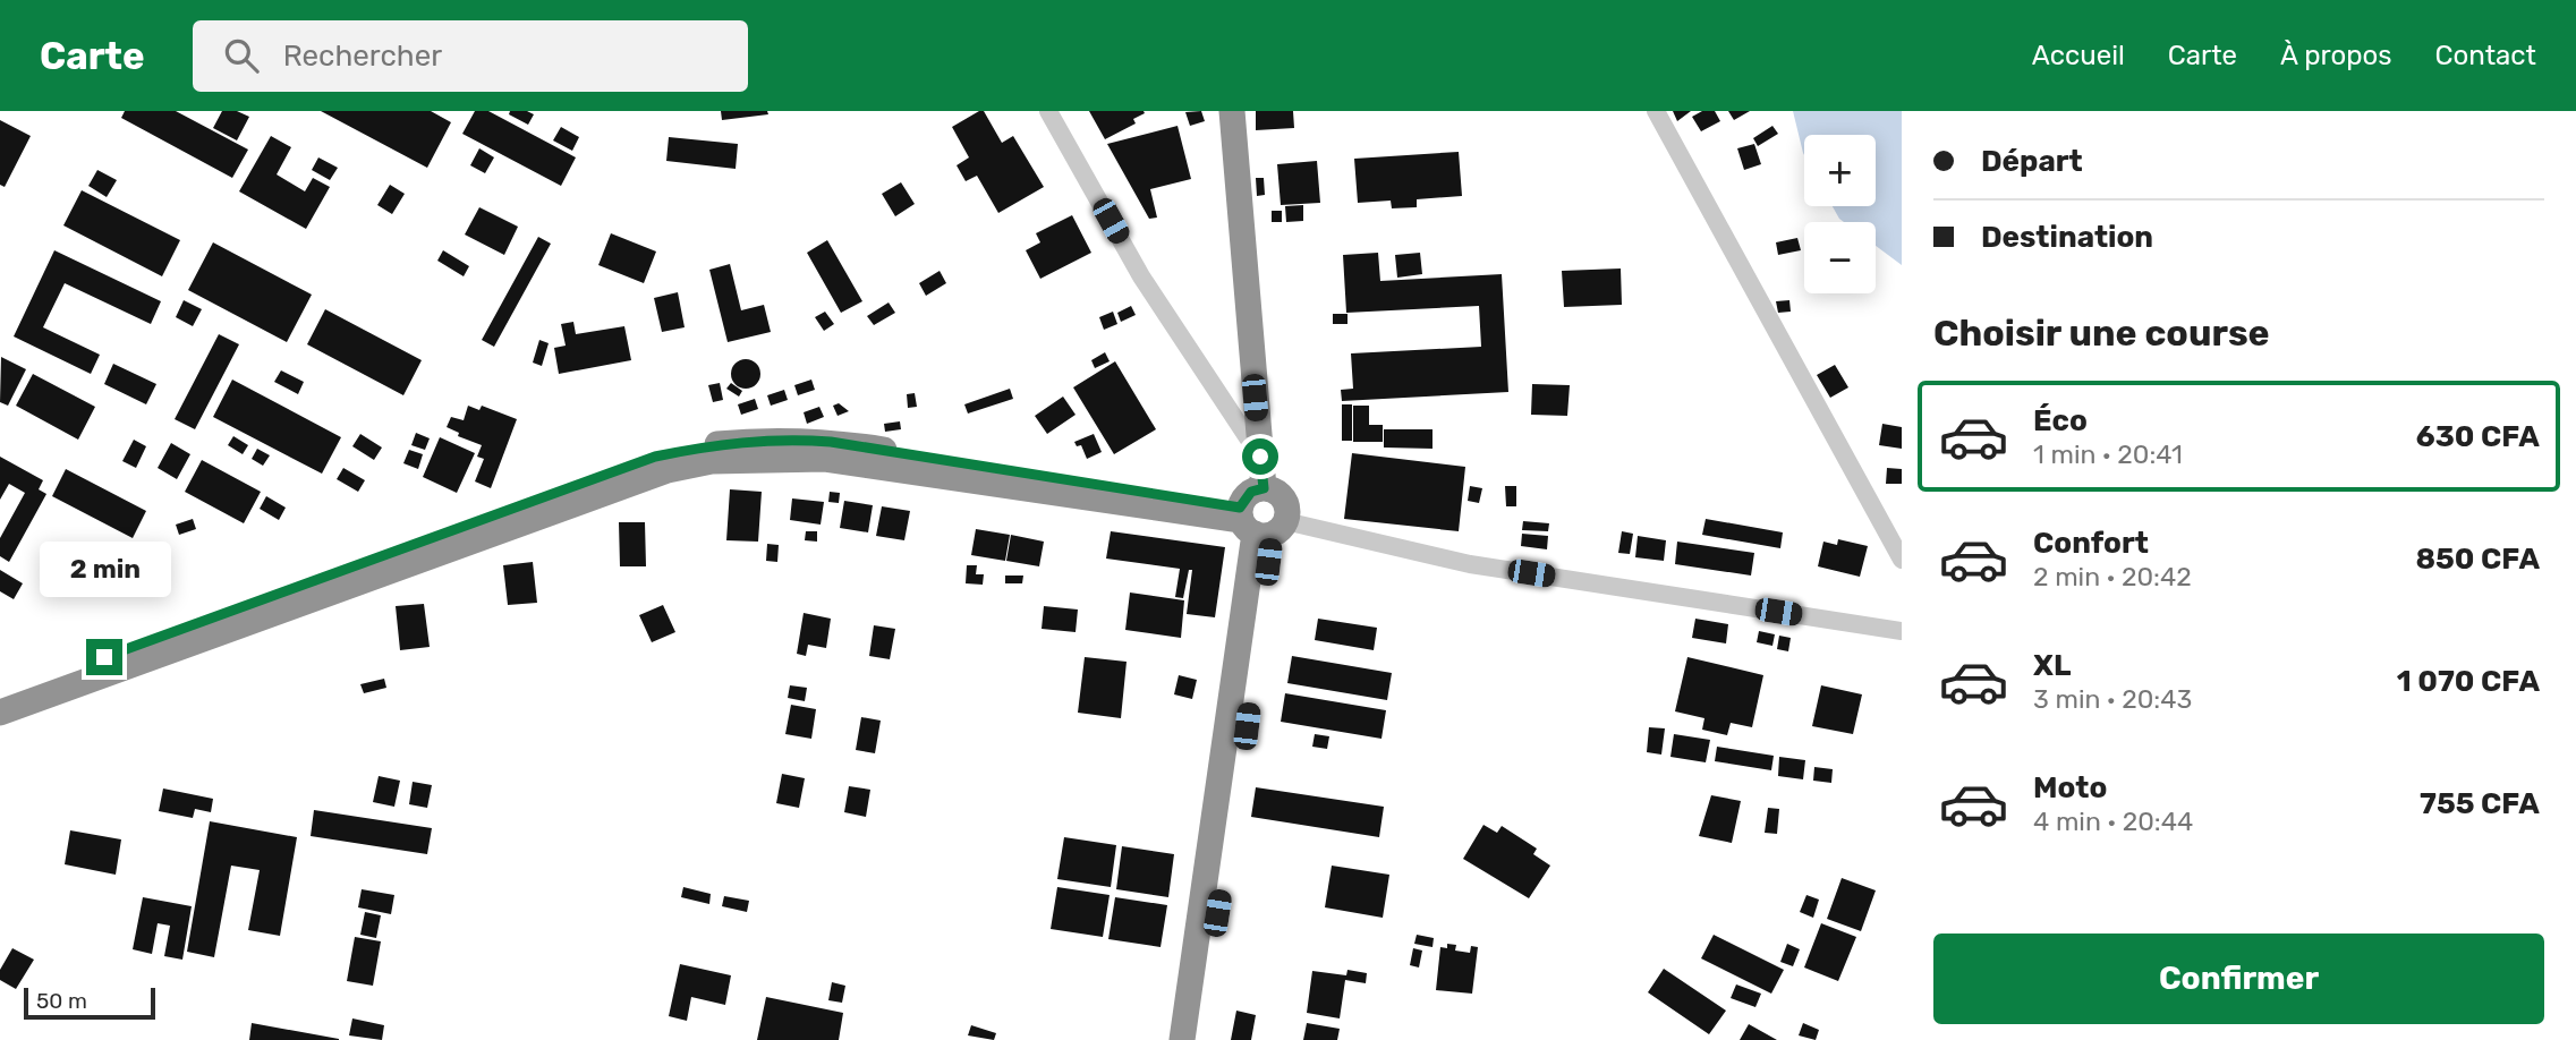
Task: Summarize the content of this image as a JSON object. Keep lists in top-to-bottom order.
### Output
{
  "scale_bar": "50 m",
  "page": {
    "header": "Carte",
    "search": "Rechercher",
    "nav": [
      "Accueil",
      "Carte",
      "À propos",
      "Contact"
    ],
    "banner": ["Départ", "Destination"],
    "map_buttons": ["+", "−"],
    "heading": "Choisir une course",
    "list": [
      {
        "name": "Éco",
        "note": "1 min · 20:41",
        "value": "630 CFA"
      },
      {
        "name": "Confort",
        "note": "2 min · 20:42",
        "value": "850 CFA"
      },
      {
        "name": "XL",
        "note": "3 min · 20:43",
        "value": "1 070 CFA"
      },
      {
        "name": "Moto",
        "note": "4 min · 20:44",
        "value": "755 CFA"
      }
    ],
    "bubble": "2 min",
    "buttons": "Confirmer",
    "scale": "50 m"
  }
}
